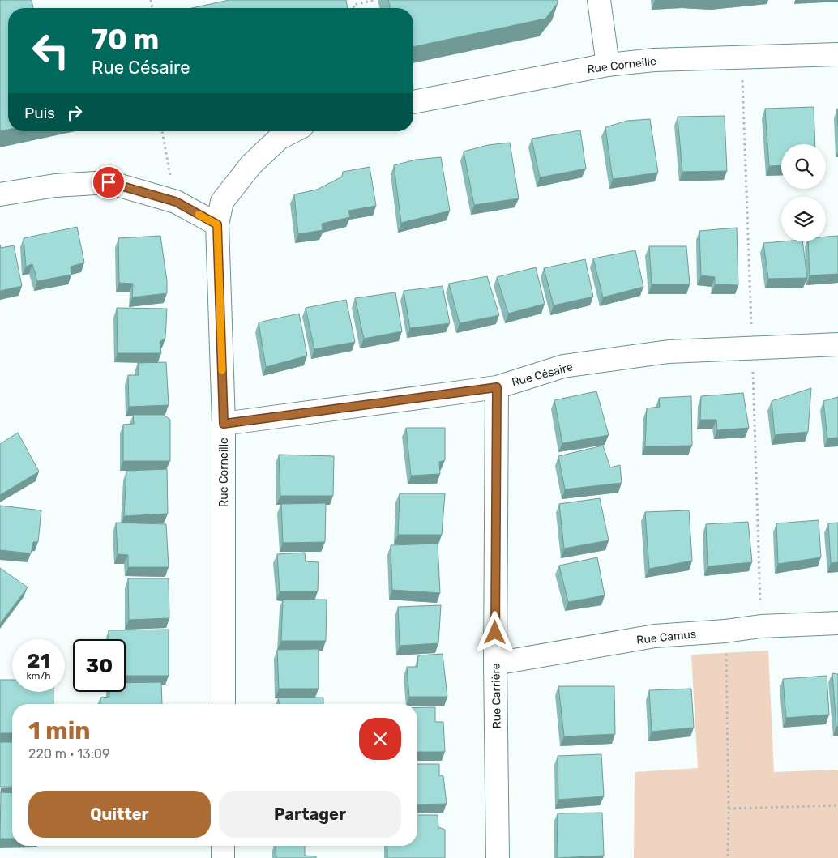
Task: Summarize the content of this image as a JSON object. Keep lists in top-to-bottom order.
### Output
{
  "streets": {
    "street": [
      "Rue Corneille",
      "Rue Césaire",
      "Rue Camus",
      "Rue Carrière"
    ]
  },
  "crossings": [
    ["Rue Corneille", "Rue Césaire"],
    ["Rue Césaire", "Rue Carrière"],
    ["Rue Camus", "Rue Carrière"]
  ],
  "page": {
    "turn": ["70 m", "Rue Césaire"],
    "then": "Puis",
    "speed": "21 km/h",
    "limit": "30",
    "heading": ["1 min", "220 m · 13:09"],
    "buttons": ["Quitter", "Partager"]
  }
}
